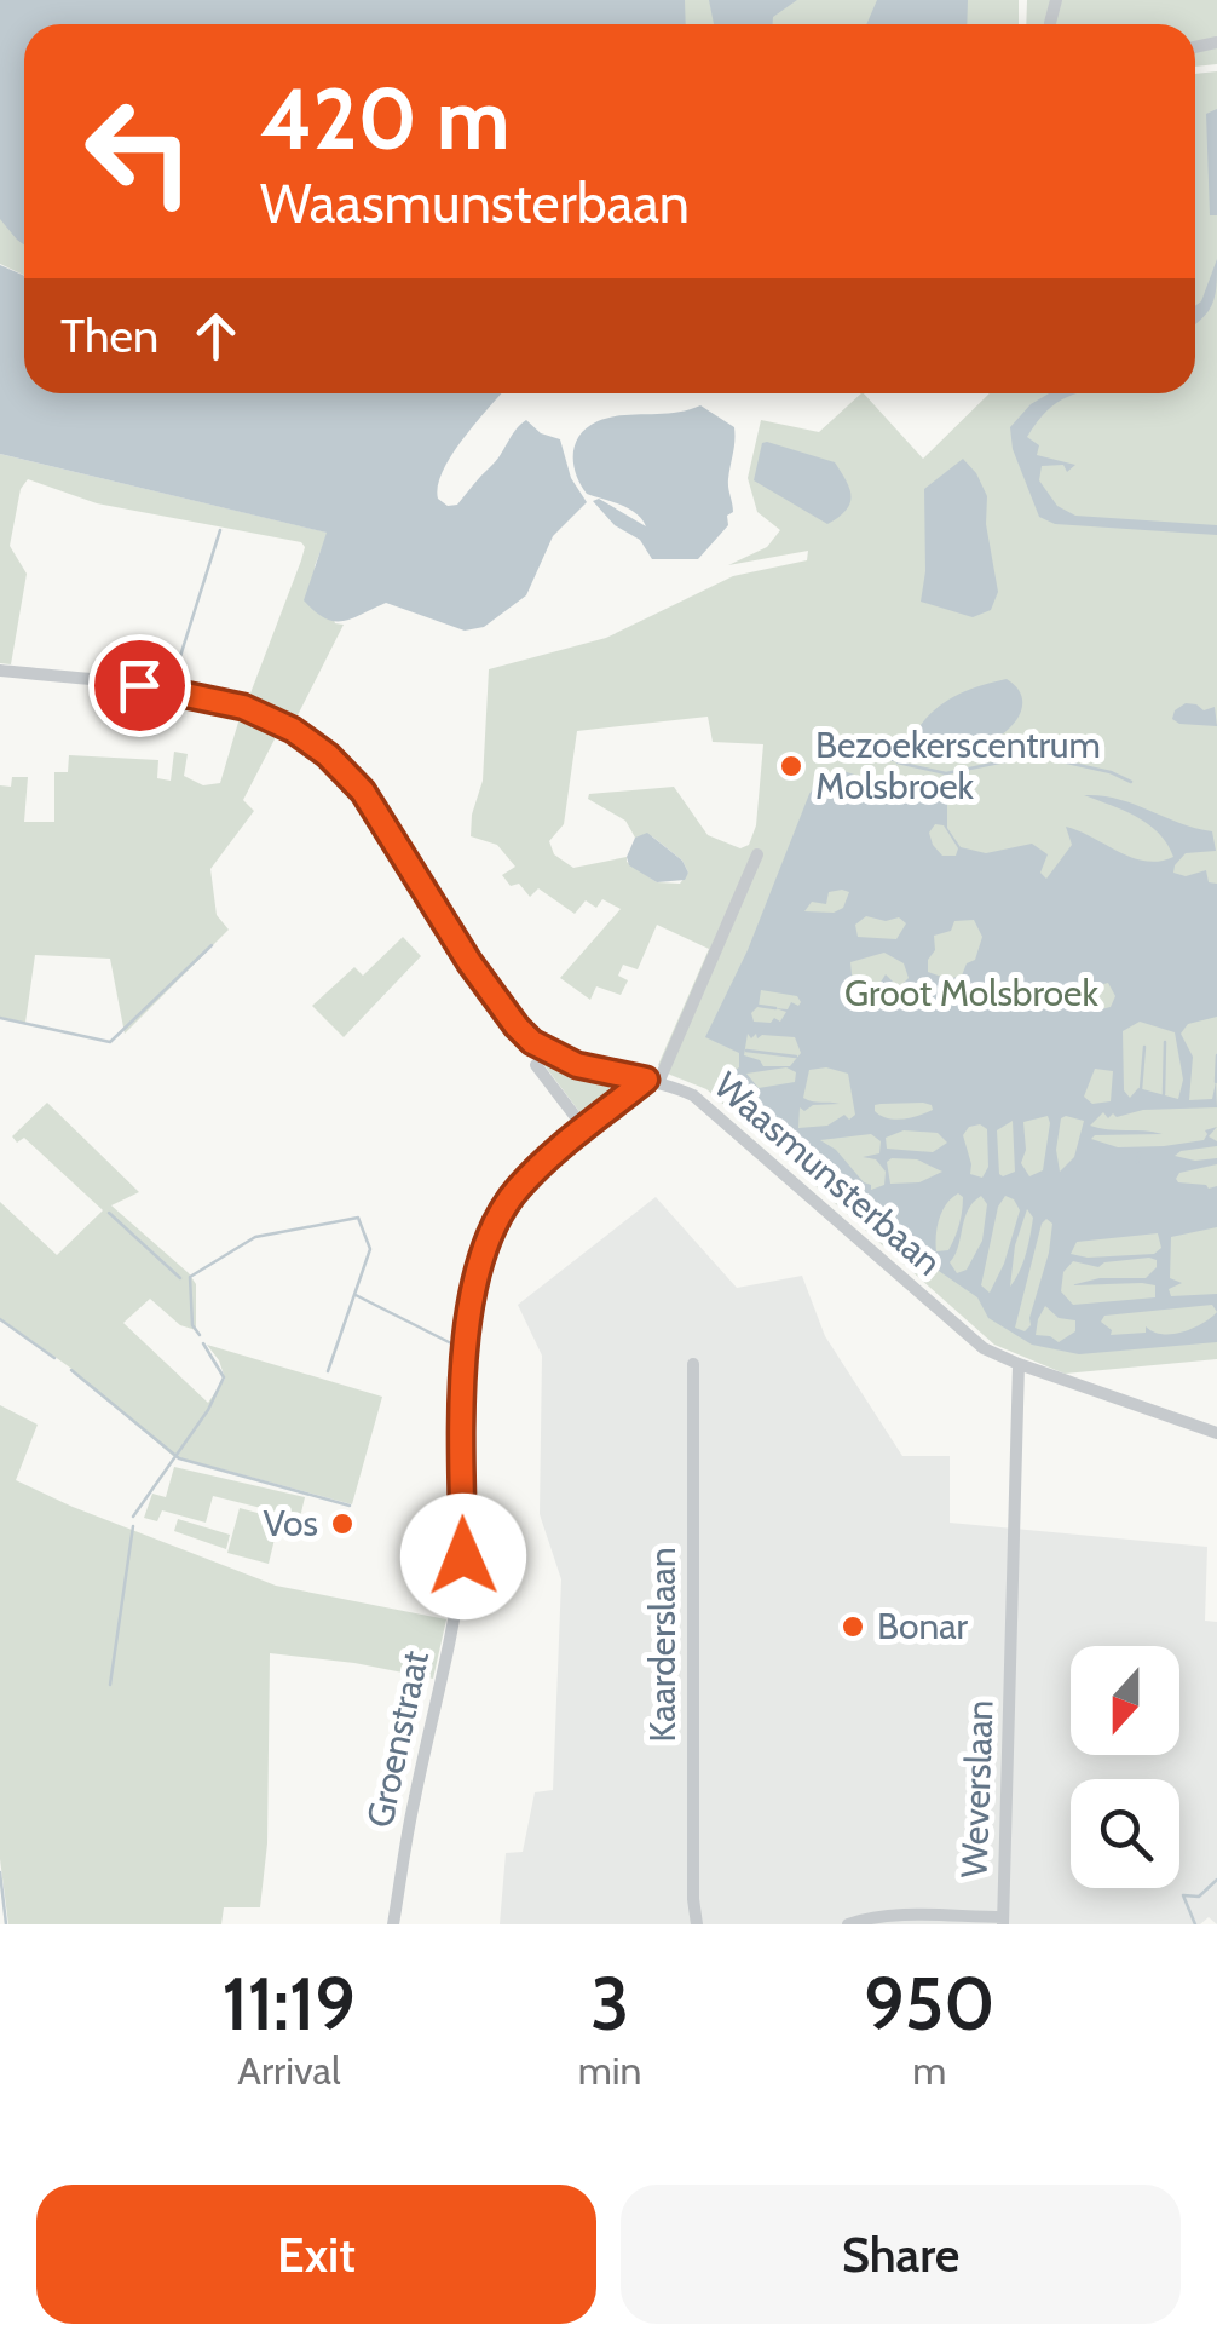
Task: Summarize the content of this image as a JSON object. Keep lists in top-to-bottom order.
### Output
{
  "streets": {
    "street": [
      "Waasmunsterbaan",
      "Kaarderslaan",
      "Groenstraat",
      "Weverslaan"
    ]
  },
  "crossings": [
    ["Waasmunsterbaan", "Groenstraat"],
    ["Waasmunsterbaan", "Weverslaan"]
  ],
  "parks": ["Groot Molsbroek"],
  "places": ["Bezoekerscentrum Molsbroek", "Vos", "Bonar"],
  "north": "bottom",
  "page": {
    "turn": ["420 m", "Waasmunsterbaan"],
    "then": "Then",
    "eta": [
      "11:19",
      "Arrival",
      "3",
      "min",
      "950",
      "m"
    ],
    "buttons": ["Exit", "Share"]
  }
}
